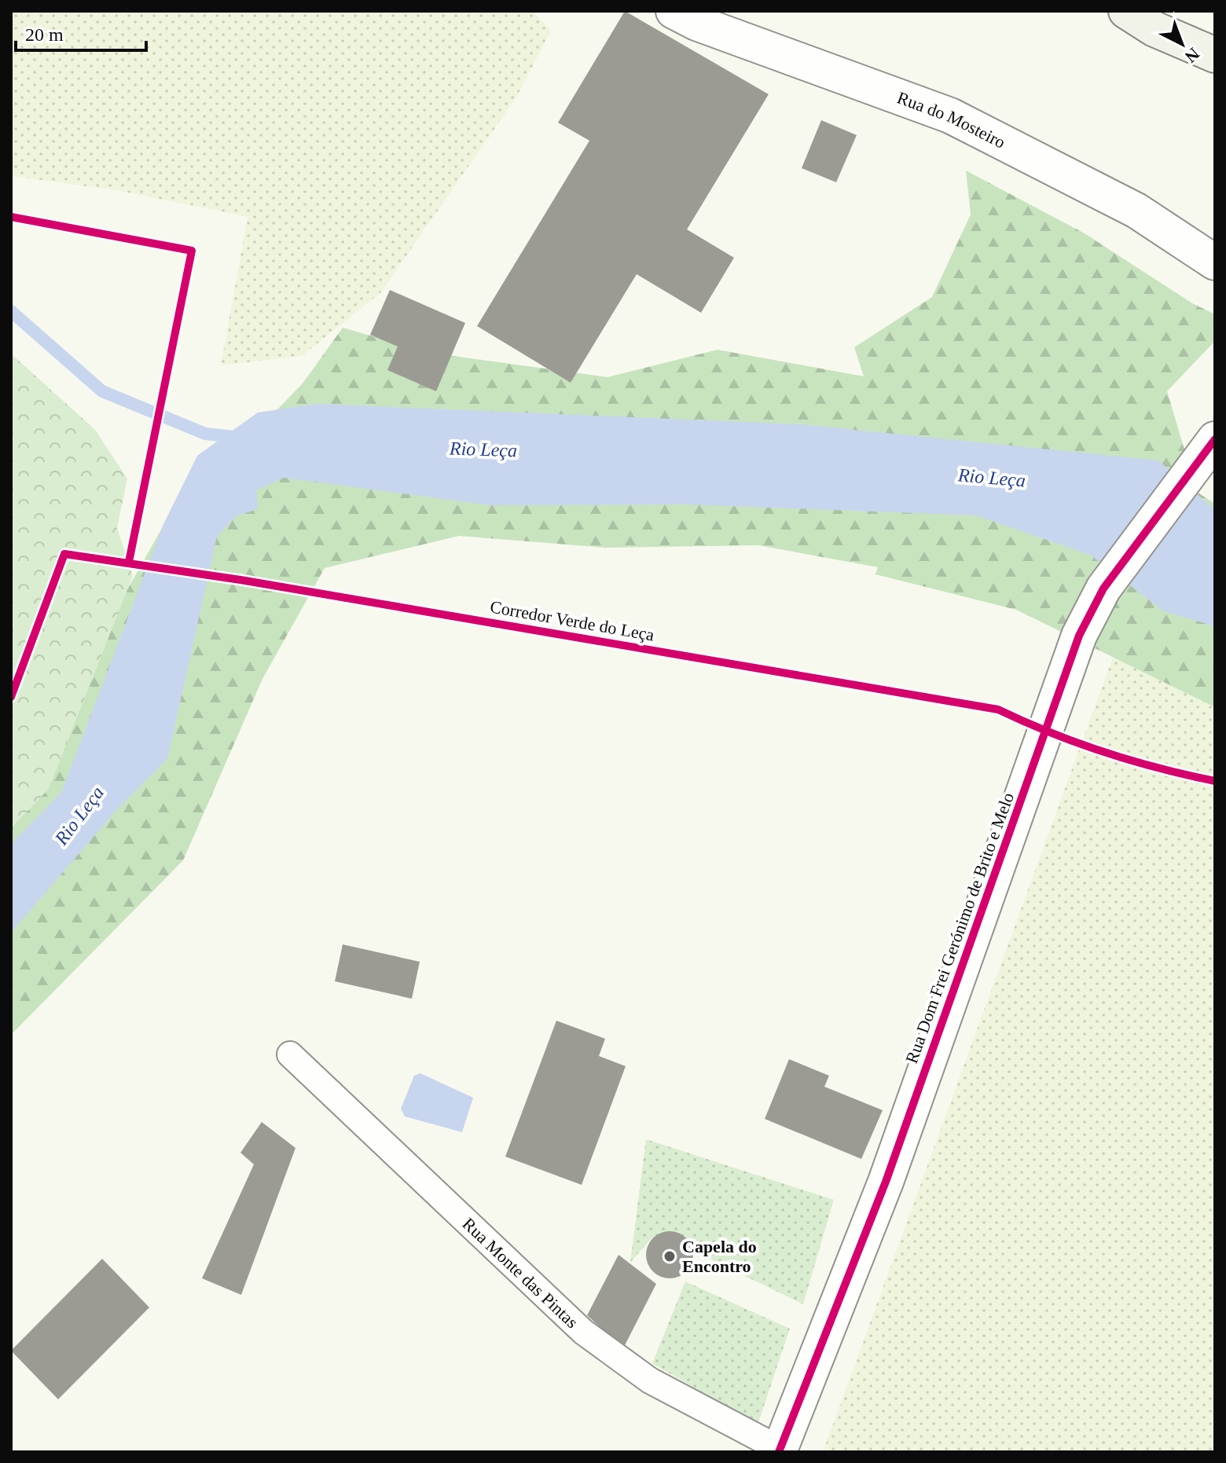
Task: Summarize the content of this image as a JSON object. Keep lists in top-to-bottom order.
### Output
{
  "streets": {
    "street": ["Rua do Mosteiro", "Rua Dom Frei Gerónimo de Brito e Melo"],
    "lane": ["Rua Monte das Pintas"],
    "cycle path": ["Corredor Verde do Leça"]
  },
  "crossings": [
    ["Rua Dom Frei Gerónimo de Brito e Melo", "Rua Monte das Pintas"]
  ],
  "water": ["Rio Leça"],
  "places": ["Capela do Encontro"],
  "scale_bar": "20 m",
  "north": "bottom right"
}
